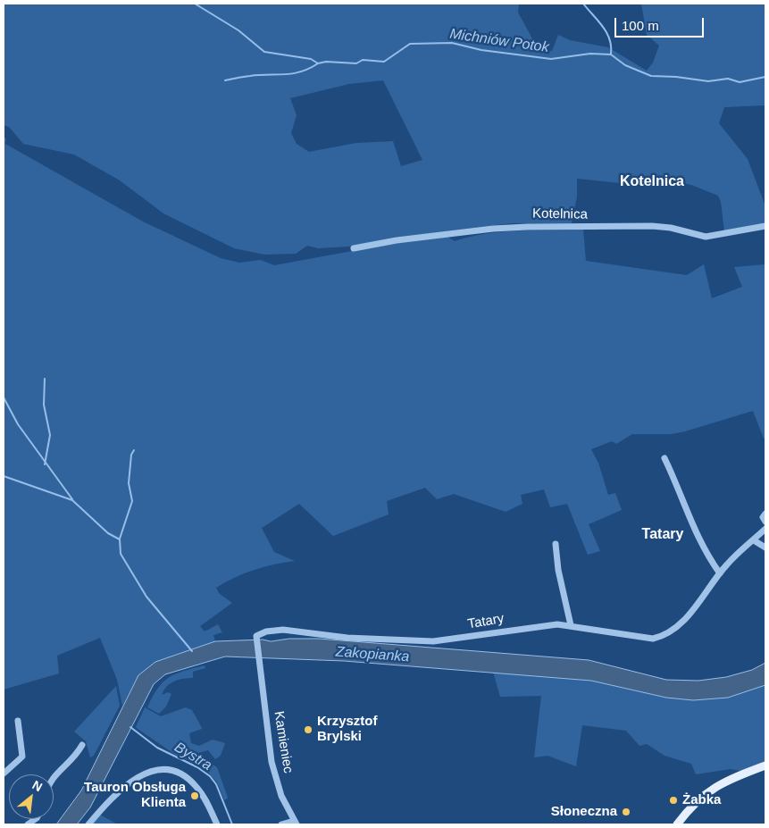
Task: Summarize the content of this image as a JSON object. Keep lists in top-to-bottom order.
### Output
{
  "streets": {
    "street": ["Kotelnica", "Tatary", "Kamieniec"]
  },
  "crossings": [
    ["Tatary", "Kamieniec"]
  ],
  "districts": ["Kotelnica", "Tatary"],
  "water": ["Michniów Potok", "Zakopianka", "Bystra"],
  "places": [
    "Krzysztof Brylski",
    "Tauron Obsługa Klienta",
    "Żabka",
    "Słoneczna"
  ],
  "scale_bar": "100 m",
  "north": "top right"
}
